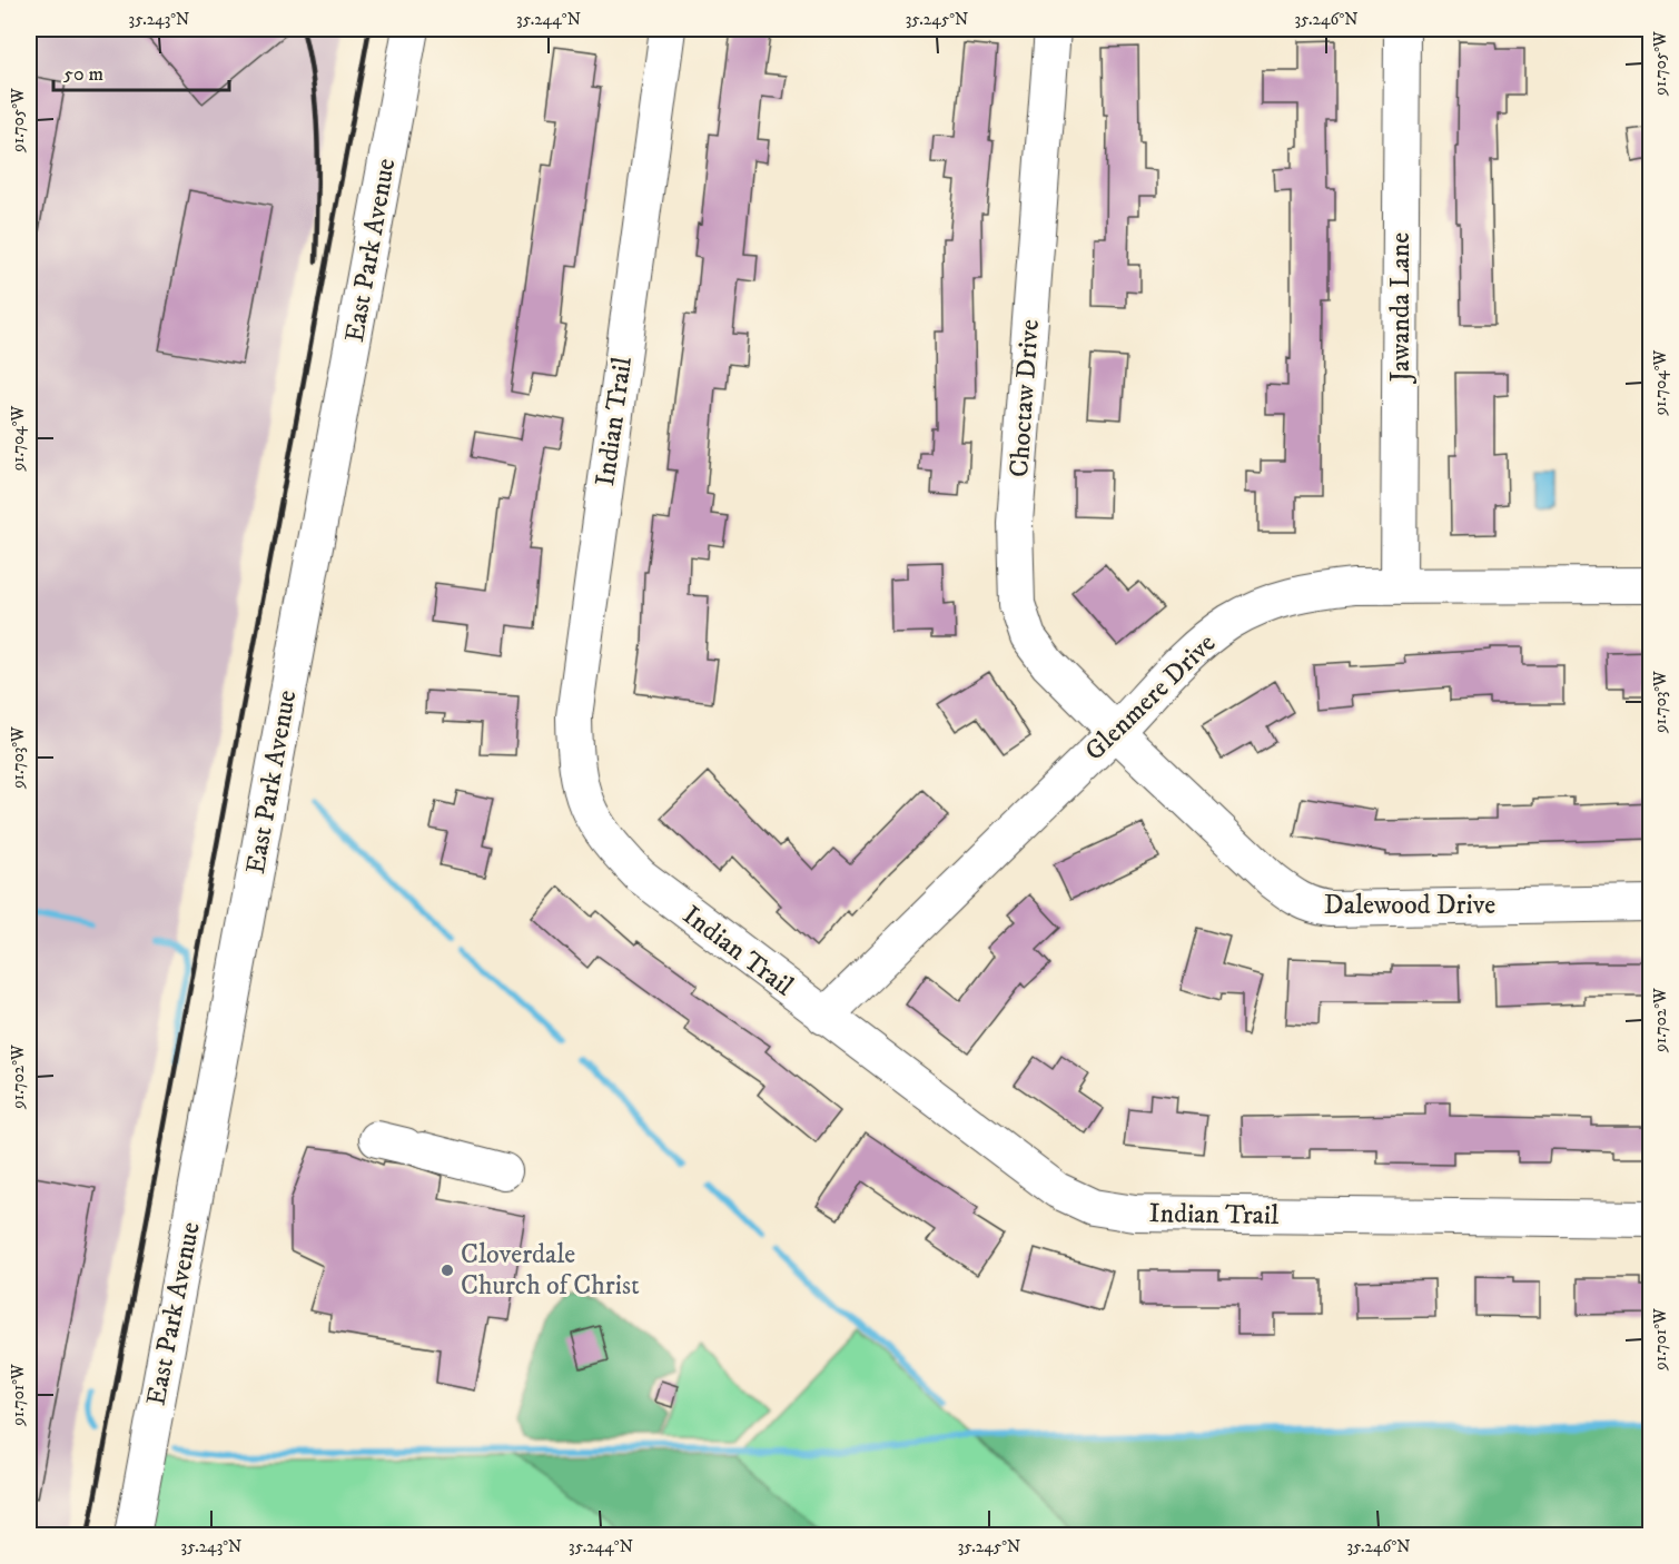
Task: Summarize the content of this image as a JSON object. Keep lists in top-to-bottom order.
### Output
{
  "streets": {
    "street": [
      "East Park Avenue",
      "Jawanda Lane",
      "Choctaw Drive",
      "Indian Trail",
      "Glenmere Drive",
      "Dalewood Drive"
    ]
  },
  "crossings": [
    ["Jawanda Lane", "Glenmere Drive"],
    ["Choctaw Drive", "Glenmere Drive"],
    ["Choctaw Drive", "Dalewood Drive"],
    ["Indian Trail", "Glenmere Drive"],
    ["Glenmere Drive", "Dalewood Drive"]
  ],
  "places": ["Cloverdale Church of Christ"],
  "scale_bar": "50 m",
  "coordinates": [
    "35.243°N",
    "35.244°N",
    "35.245°N",
    "35.246°N",
    "91.705°W",
    "91.704°W",
    "91.703°W",
    "91.702°W",
    "91.701°W"
  ]
}
